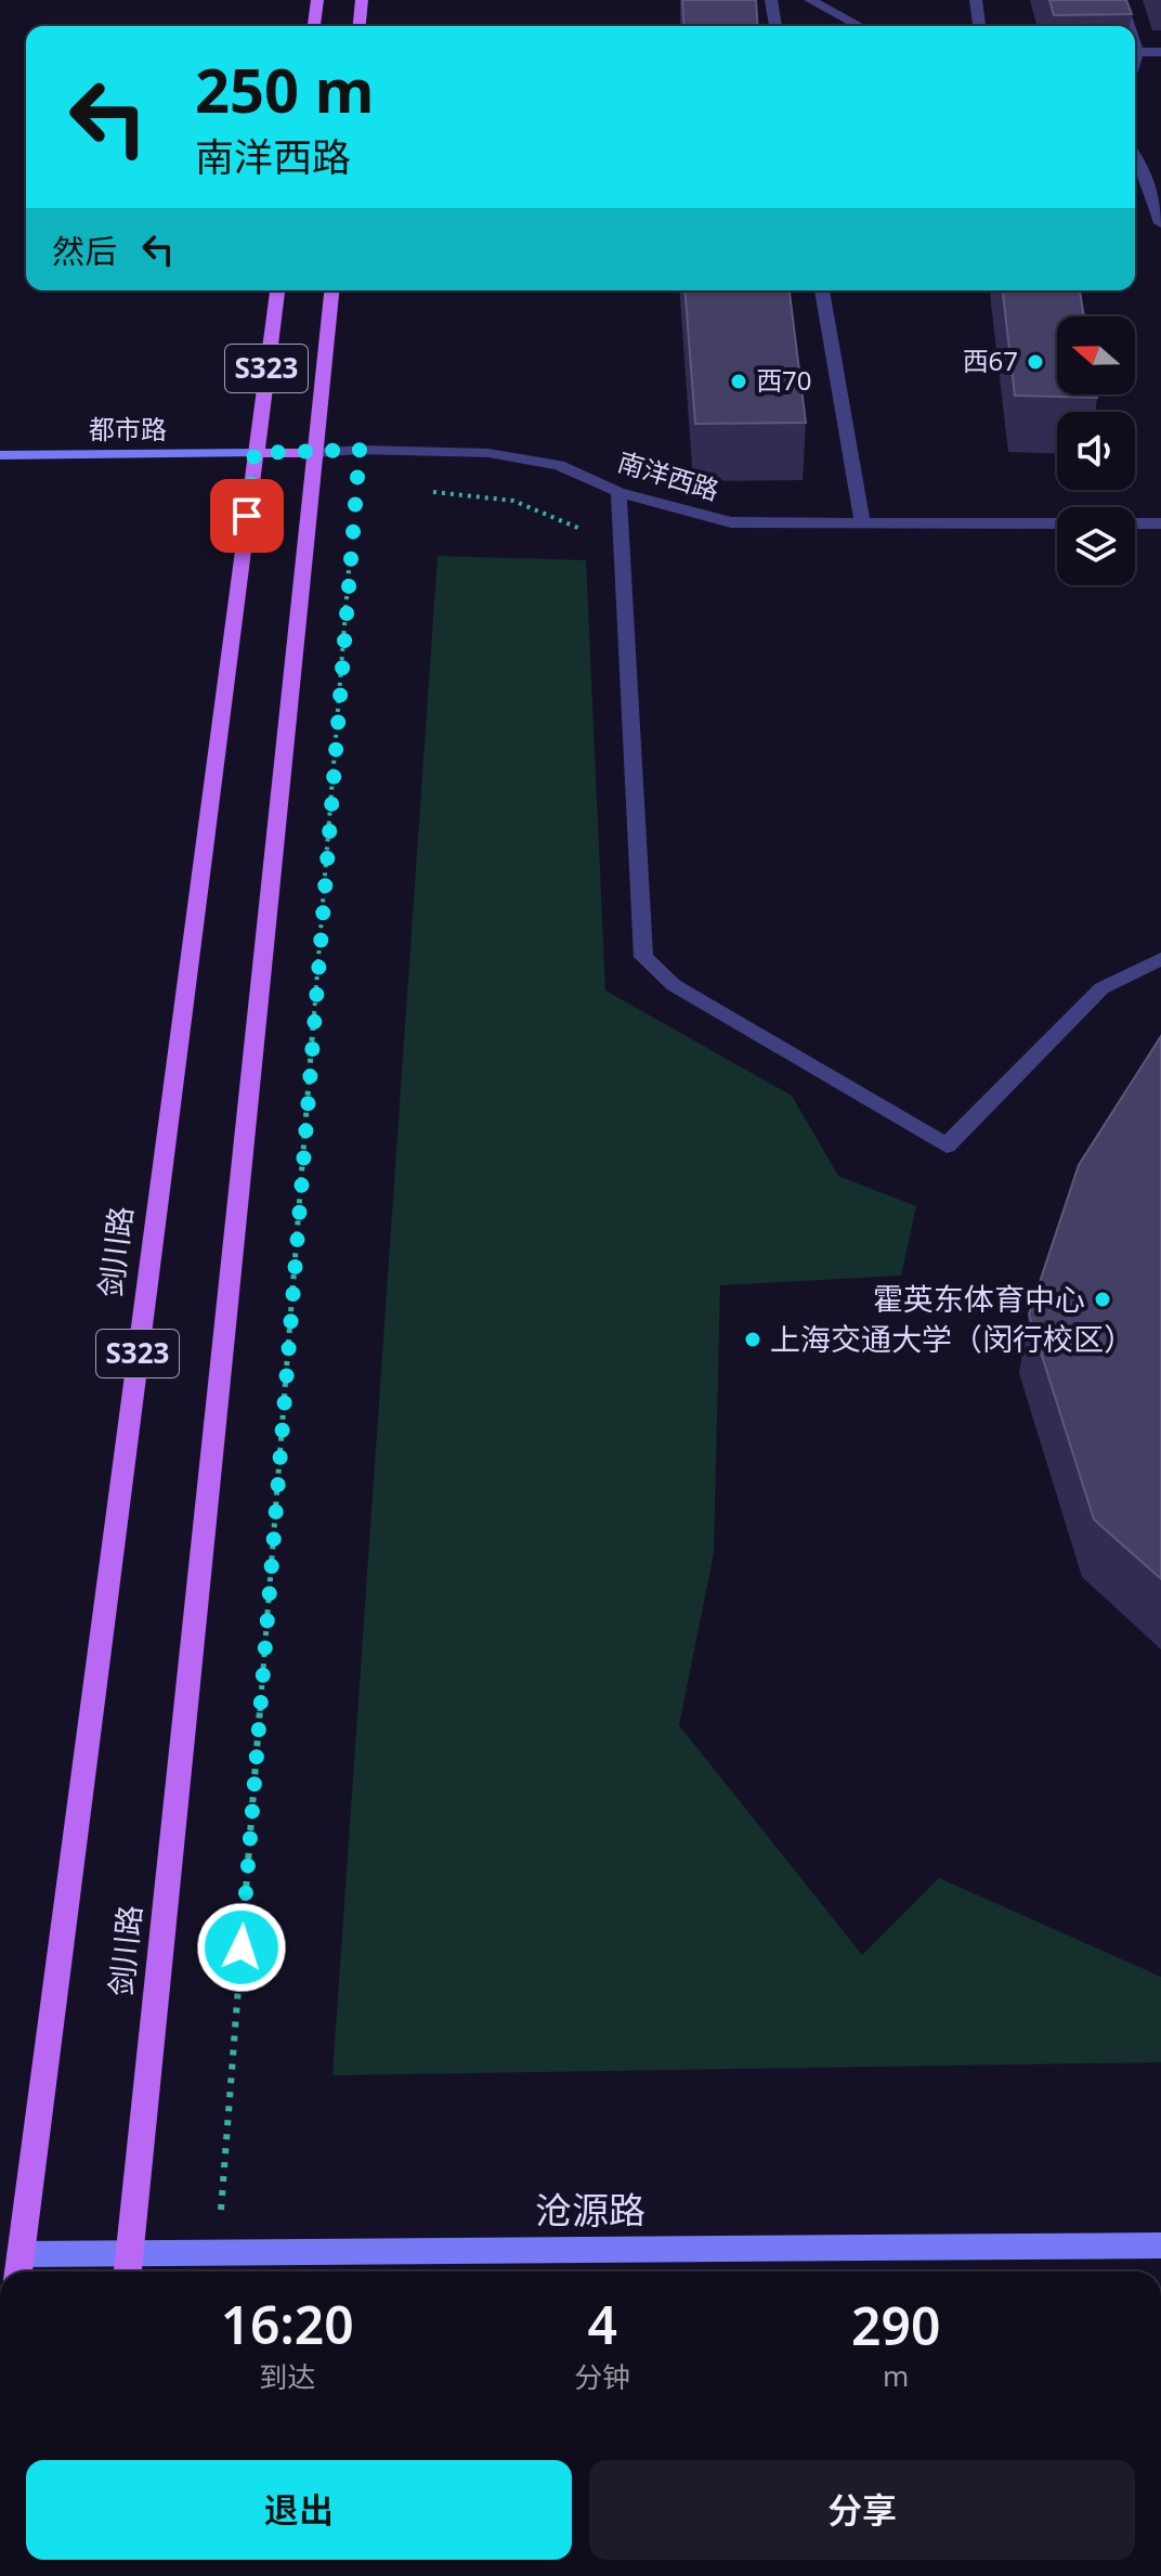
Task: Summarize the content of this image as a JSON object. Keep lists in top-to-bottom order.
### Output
{
  "streets": {
    "main road": ["S323", "南洋西路", "剑川路"],
    "street": ["都市路", "沧源路"]
  },
  "crossings": [
    ["都市路", "南洋西路"],
    ["都市路", "剑川路"],
    ["南洋西路", "剑川路"],
    ["剑川路", "沧源路"]
  ],
  "places": [
    "西67",
    "西70",
    "霍英东体育中心",
    "上海交通大学（闵行校区）"
  ],
  "north": "left",
  "page": {
    "turn": ["250 m", "南洋西路"],
    "then": "然后",
    "eta": [
      "16:20",
      "到达",
      "4",
      "分钟",
      "290",
      "m"
    ],
    "buttons": ["退出", "分享"]
  }
}
